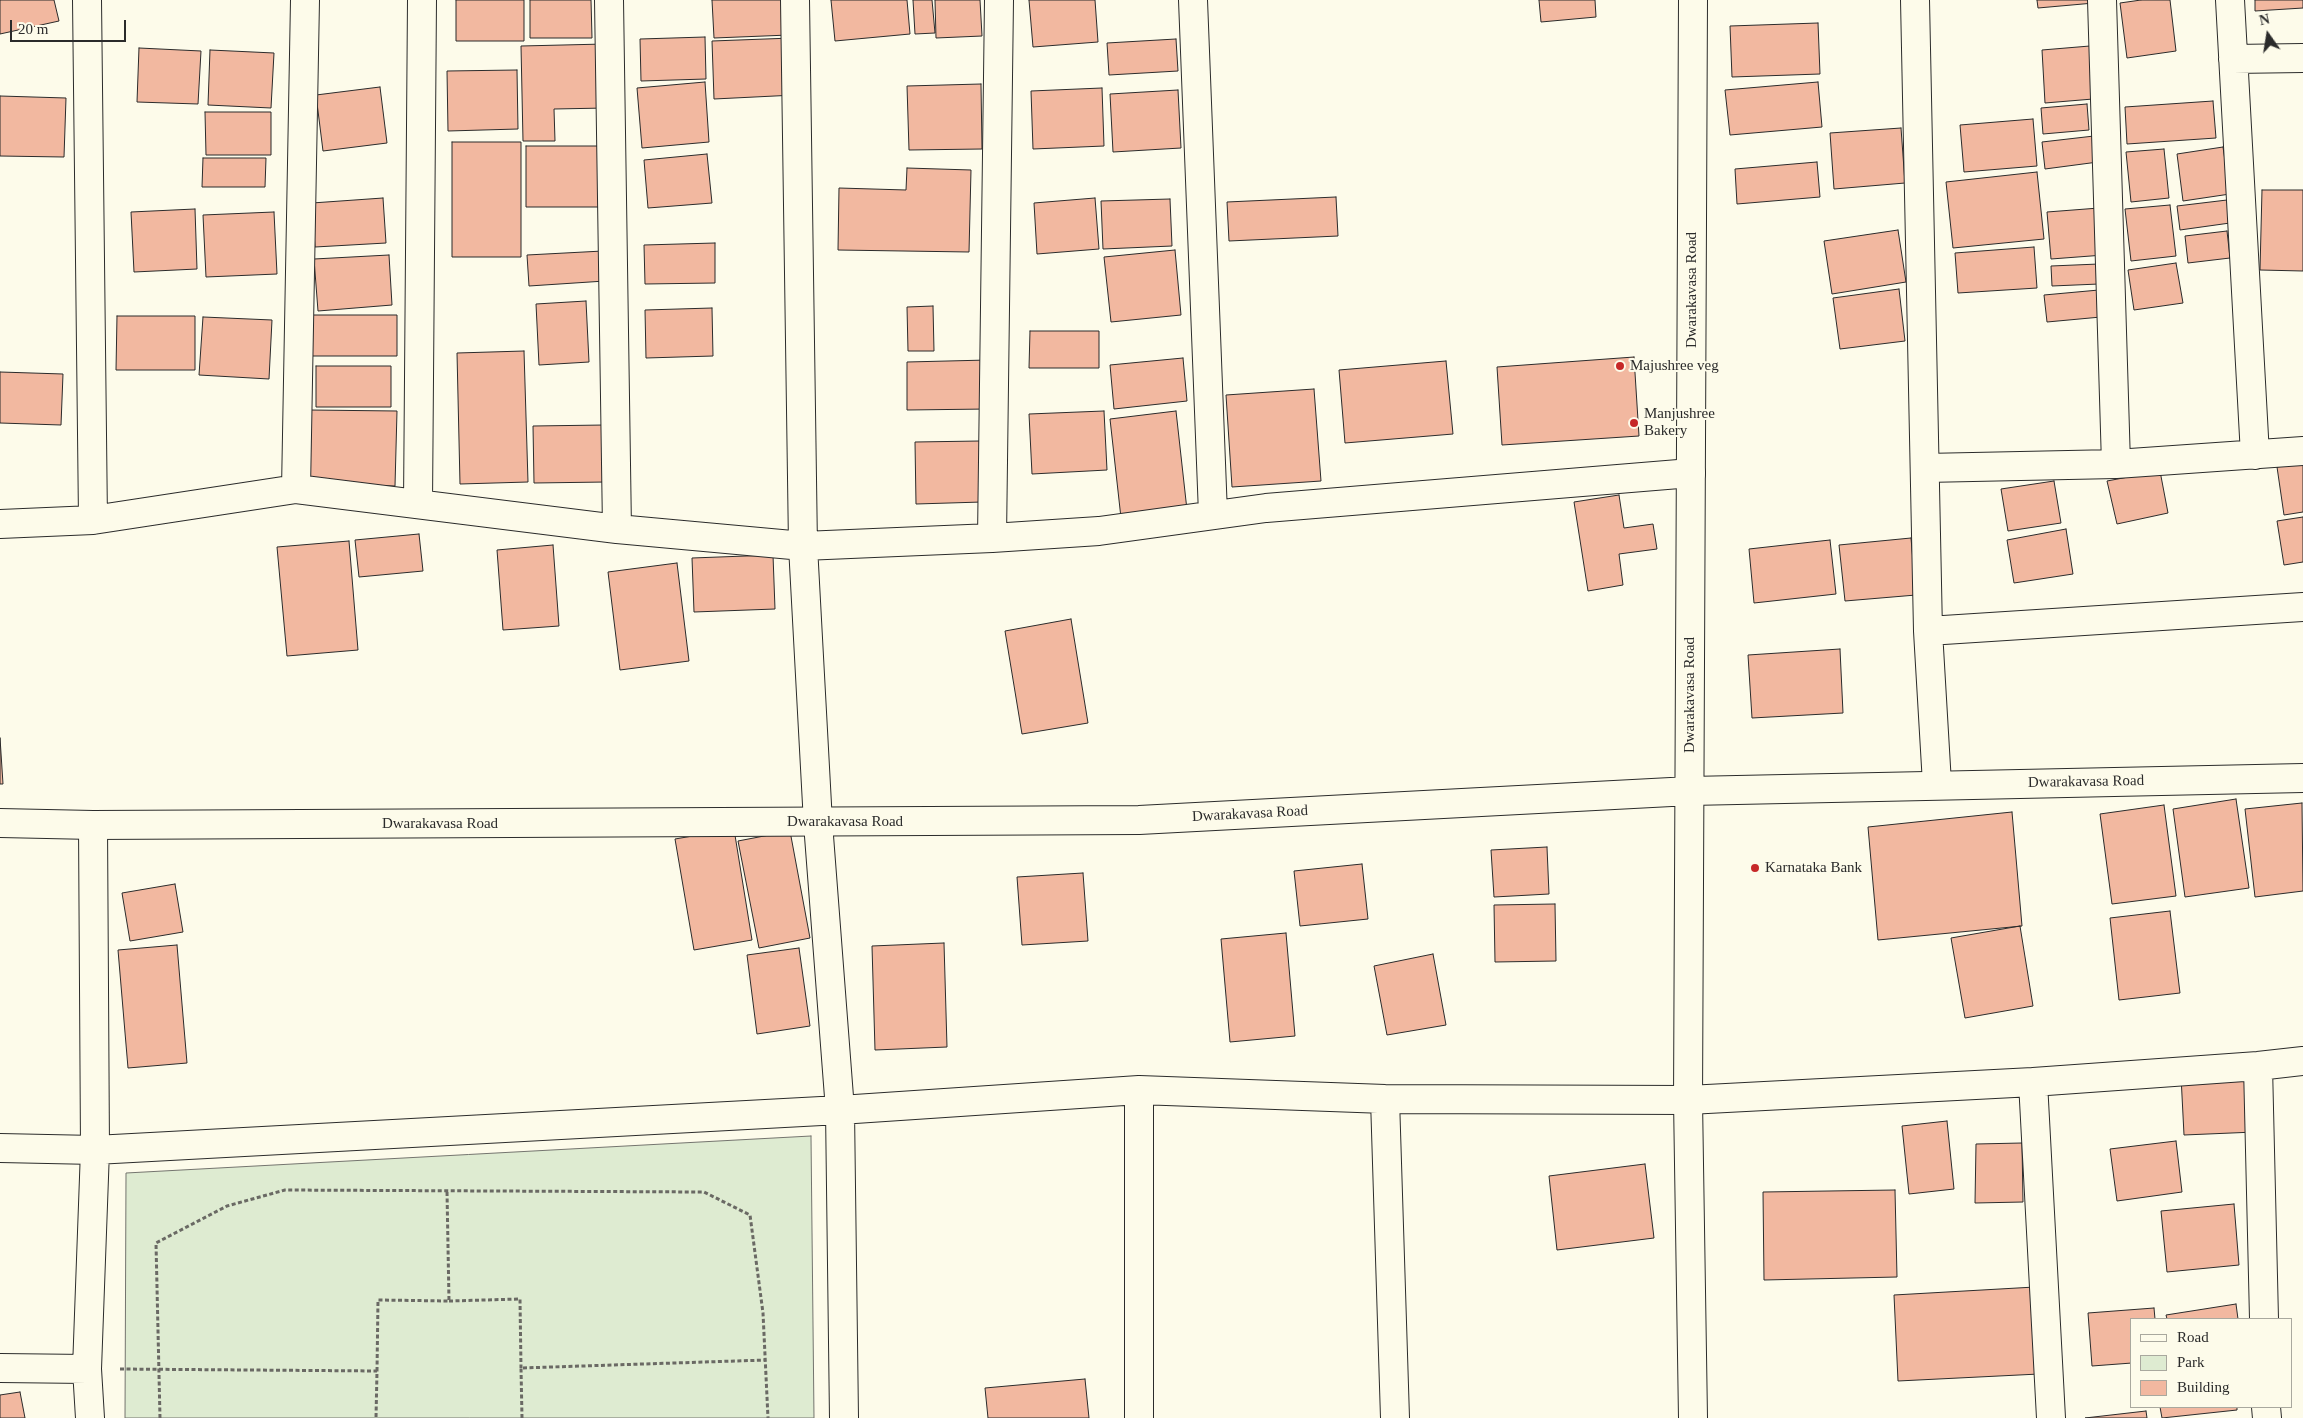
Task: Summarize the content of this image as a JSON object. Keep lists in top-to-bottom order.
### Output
{
  "streets": {
    "street": ["Dwarakavasa Road"]
  },
  "places": ["Majushree veg", "Manjushree Bakery", "Karnataka Bank"],
  "legend": ["Road", "Park", "Building"],
  "scale_bar": "20 m",
  "north": "top"
}
